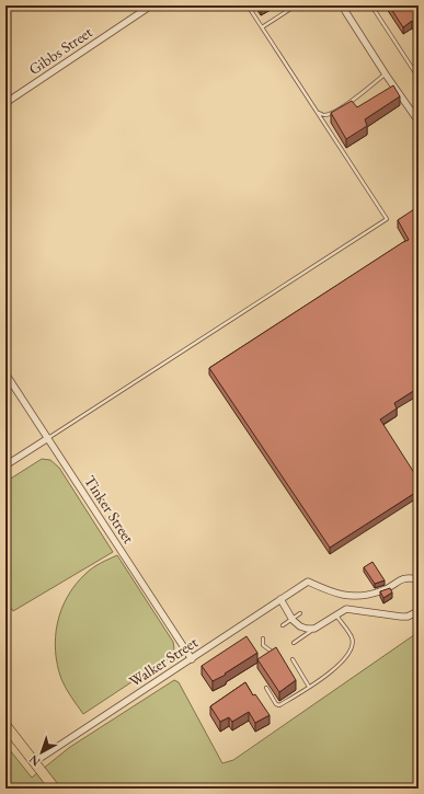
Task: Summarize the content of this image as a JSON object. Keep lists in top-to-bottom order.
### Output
{
  "streets": {
    "street": ["Gibbs Street", "Tinker Street", "Walker Street"]
  },
  "crossings": [
    ["Tinker Street", "Walker Street"]
  ],
  "north": "bottom left"
}
